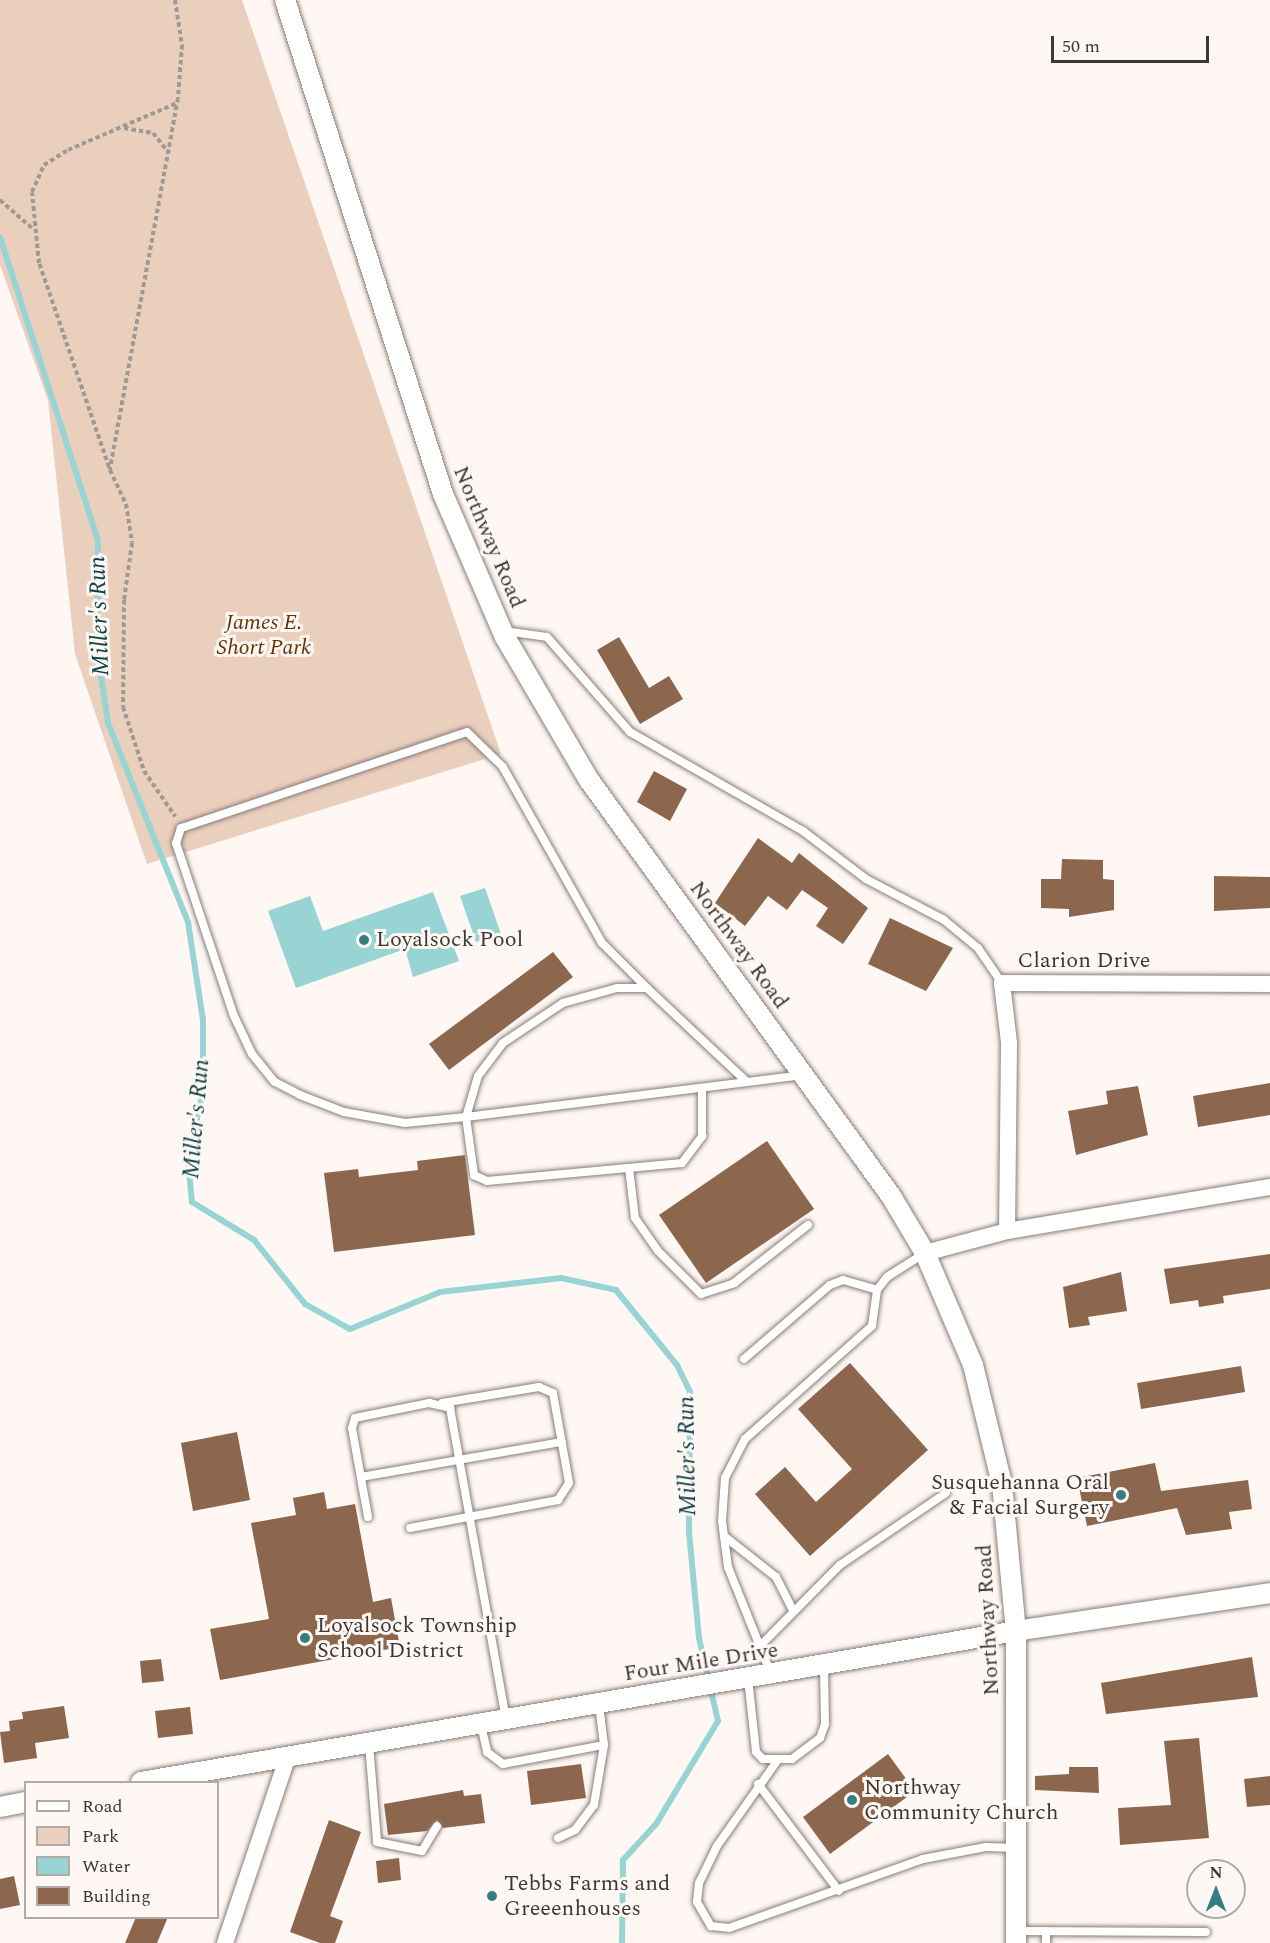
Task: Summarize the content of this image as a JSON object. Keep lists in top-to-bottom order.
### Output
{
  "streets": {
    "street": ["Northway Road", "Clarion Drive", "Four Mile Drive"]
  },
  "crossings": [
    ["Northway Road", "Four Mile Drive"]
  ],
  "water": ["Miller's Run"],
  "parks": ["James E. Short Park"],
  "places": [
    "Loyalsock Pool",
    "Susquehanna Oral & Facial Surgery",
    "Loyalsock Township School District",
    "Northway Community Church",
    "Tebbs Farms and Greeenhouses"
  ],
  "legend": [
    "Road",
    "Park",
    "Water",
    "Building"
  ],
  "scale_bar": "50 m",
  "north": "top"
}
